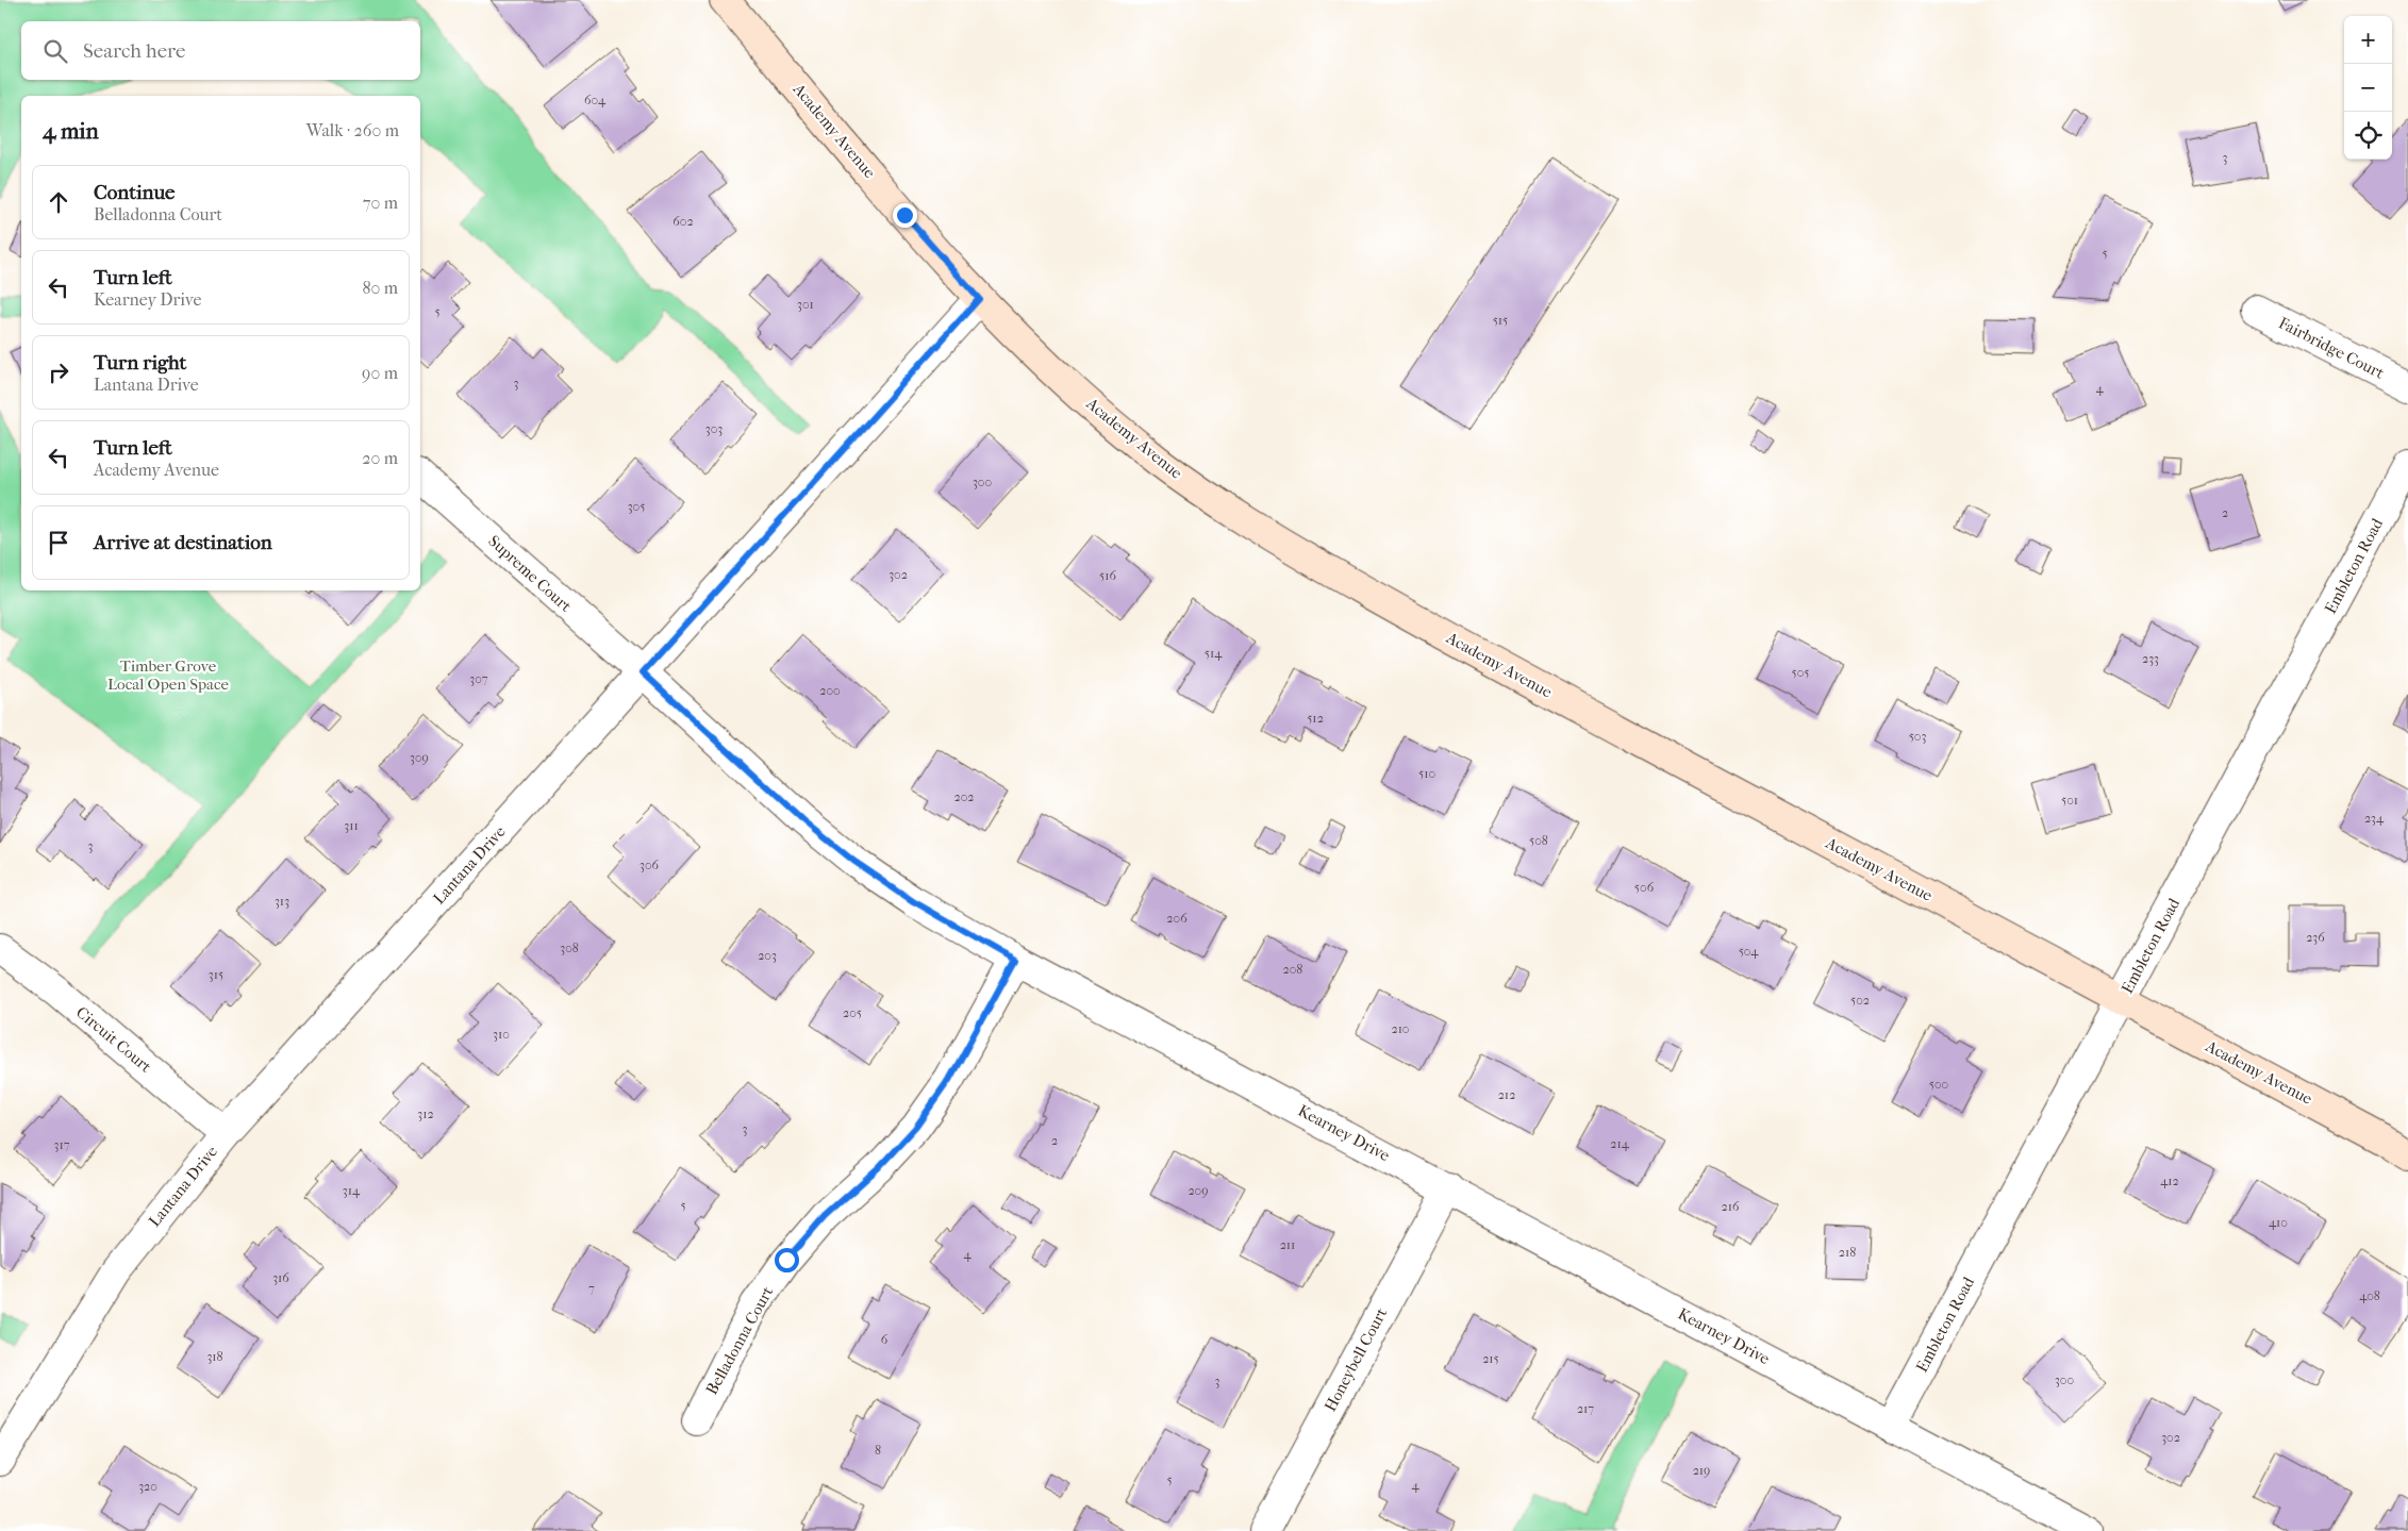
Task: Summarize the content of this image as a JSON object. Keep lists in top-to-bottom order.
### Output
{
  "streets": {
    "street": [
      "Academy Avenue",
      "Fairbridge Court",
      "Embleton Road",
      "Supreme Court",
      "Lantana Drive",
      "Circuit Court",
      "Kearney Drive",
      "Belladonna Court",
      "Honeybell Court"
    ]
  },
  "crossings": [
    ["Academy Avenue", "Embleton Road"],
    ["Academy Avenue", "Lantana Drive"],
    ["Embleton Road", "Kearney Drive"],
    ["Supreme Court", "Lantana Drive"],
    ["Supreme Court", "Kearney Drive"],
    ["Lantana Drive", "Circuit Court"],
    ["Lantana Drive", "Kearney Drive"],
    ["Kearney Drive", "Belladonna Court"],
    ["Kearney Drive", "Honeybell Court"]
  ],
  "parks": ["Timber Grove Local Open Space"],
  "house_numbers": [
    "604",
    "3",
    "602",
    "5",
    "301",
    "5",
    "515",
    "3",
    "4",
    "303",
    "300",
    "305",
    "2",
    "302",
    "516",
    "514",
    "233",
    "505",
    "307",
    "200",
    "512",
    "503",
    "309",
    "510",
    "202",
    "501",
    "234",
    "311",
    "508",
    "3",
    "306",
    "506",
    "313",
    "206",
    "236",
    "308",
    "504",
    "203",
    "208",
    "315",
    "502",
    "205",
    "210",
    "310",
    "500",
    "212",
    "312",
    "3",
    "2",
    "214",
    "317",
    "412",
    "314",
    "209",
    "5",
    "216",
    "410",
    "211",
    "218",
    "4",
    "316",
    "7",
    "408",
    "6",
    "318",
    "215",
    "300",
    "3",
    "217",
    "302",
    "8",
    "219",
    "5",
    "4",
    "320"
  ],
  "page": {
    "map_buttons": ["+", "−"],
    "search": "Search here",
    "heading": ["4 min", "Walk · 260 m"],
    "list": [
      ["Continue", "Belladonna Court", "70 m"],
      ["Turn left", "Kearney Drive", "80 m"],
      ["Turn right", "Lantana Drive", "90 m"],
      ["Turn left", "Academy Avenue", "20 m"],
      "Arrive at destination"
    ]
  }
}
